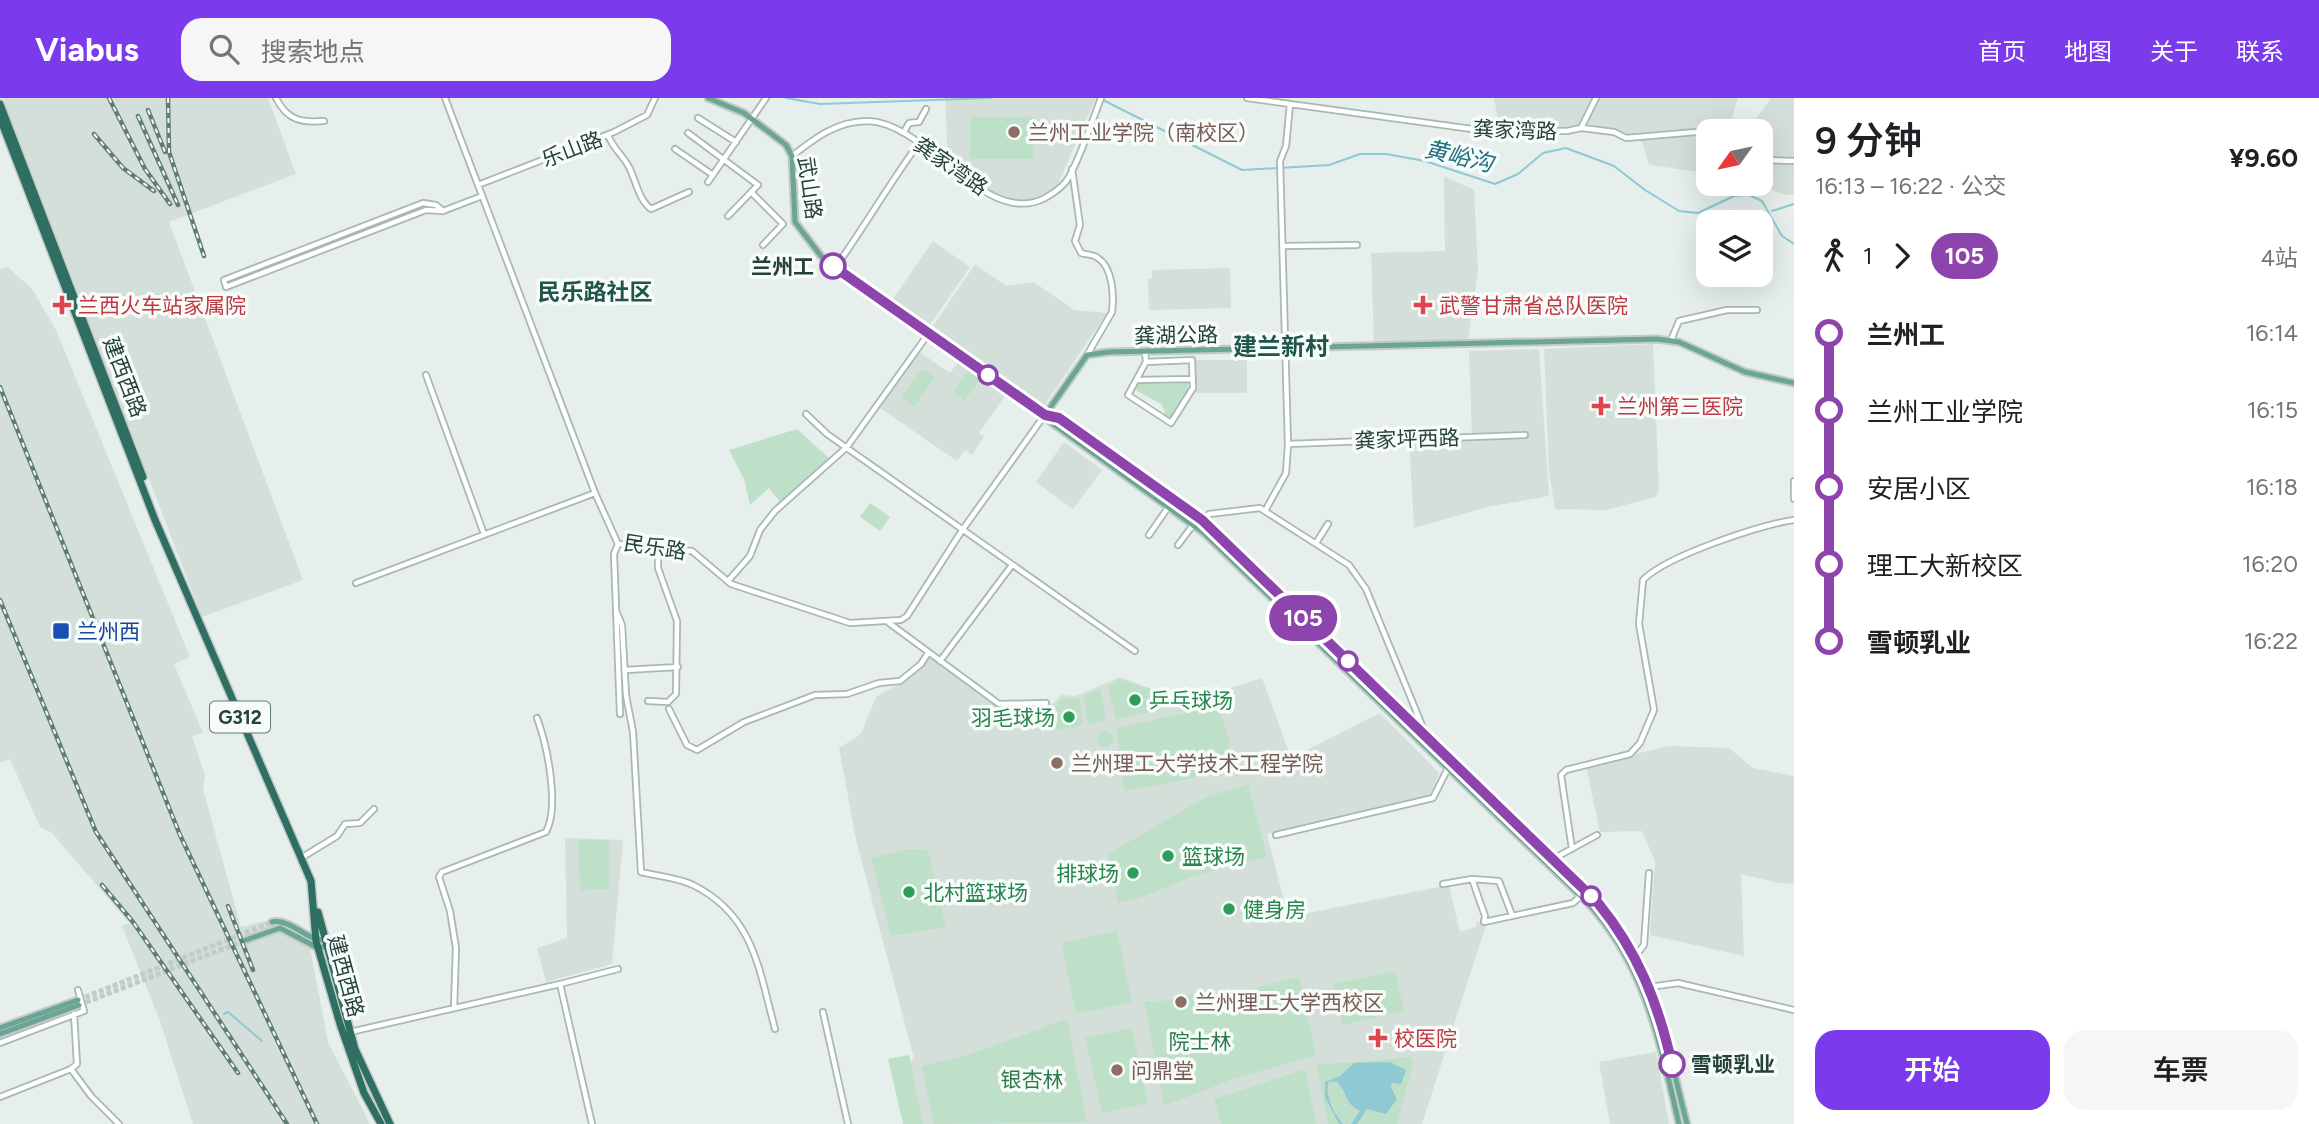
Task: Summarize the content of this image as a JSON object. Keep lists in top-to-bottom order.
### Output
{
  "streets": {
    "highway": ["建西西路", "G312"],
    "main road": ["武山路", "龚湖公路"],
    "street": [
      "龚家湾路",
      "乐山路",
      "龚家坪西路",
      "民乐路"
    ]
  },
  "crossings": [
    ["龚家湾路", "武山路"],
    ["乐山路", "民乐路"],
    ["建西西路", "G312"]
  ],
  "districts": ["民乐路社区", "建兰新村"],
  "water": ["黄峪沟"],
  "parks": ["院士林", "银杏林"],
  "places": {
    "other": [
      "兰州工业学院（南校区）",
      "兰州工",
      "乒乓球场",
      "羽毛球场",
      "兰州理工大学技术工程学院",
      "篮球场",
      "排球场",
      "北村篮球场",
      "健身房",
      "兰州理工大学西校区",
      "雪顿乳业",
      "问鼎堂"
    ],
    "health": [
      "兰西火车站家属院",
      "武警甘肃省总队医院",
      "兰州第三医院",
      "校医院"
    ],
    "transit": ["兰州西"]
  },
  "lines": ["bus line 105"],
  "north": "bottom left",
  "page": {
    "header": "Viabus",
    "search": "搜索地点",
    "nav": [
      "首页",
      "地图",
      "关于",
      "联系"
    ],
    "on_map": "105",
    "heading": ["9 分钟", "16:13 – 16:22 · 公交", "¥9.60"],
    "legs": ["1", "105", "4站"],
    "list": [
      {
        "name": "兰州工",
        "value": "16:14"
      },
      {
        "name": "兰州工业学院",
        "value": "16:15"
      },
      {
        "name": "安居小区",
        "value": "16:18"
      },
      {
        "name": "理工大新校区",
        "value": "16:20"
      },
      {
        "name": "雪顿乳业",
        "value": "16:22"
      }
    ],
    "buttons": ["开始", "车票"]
  }
}
